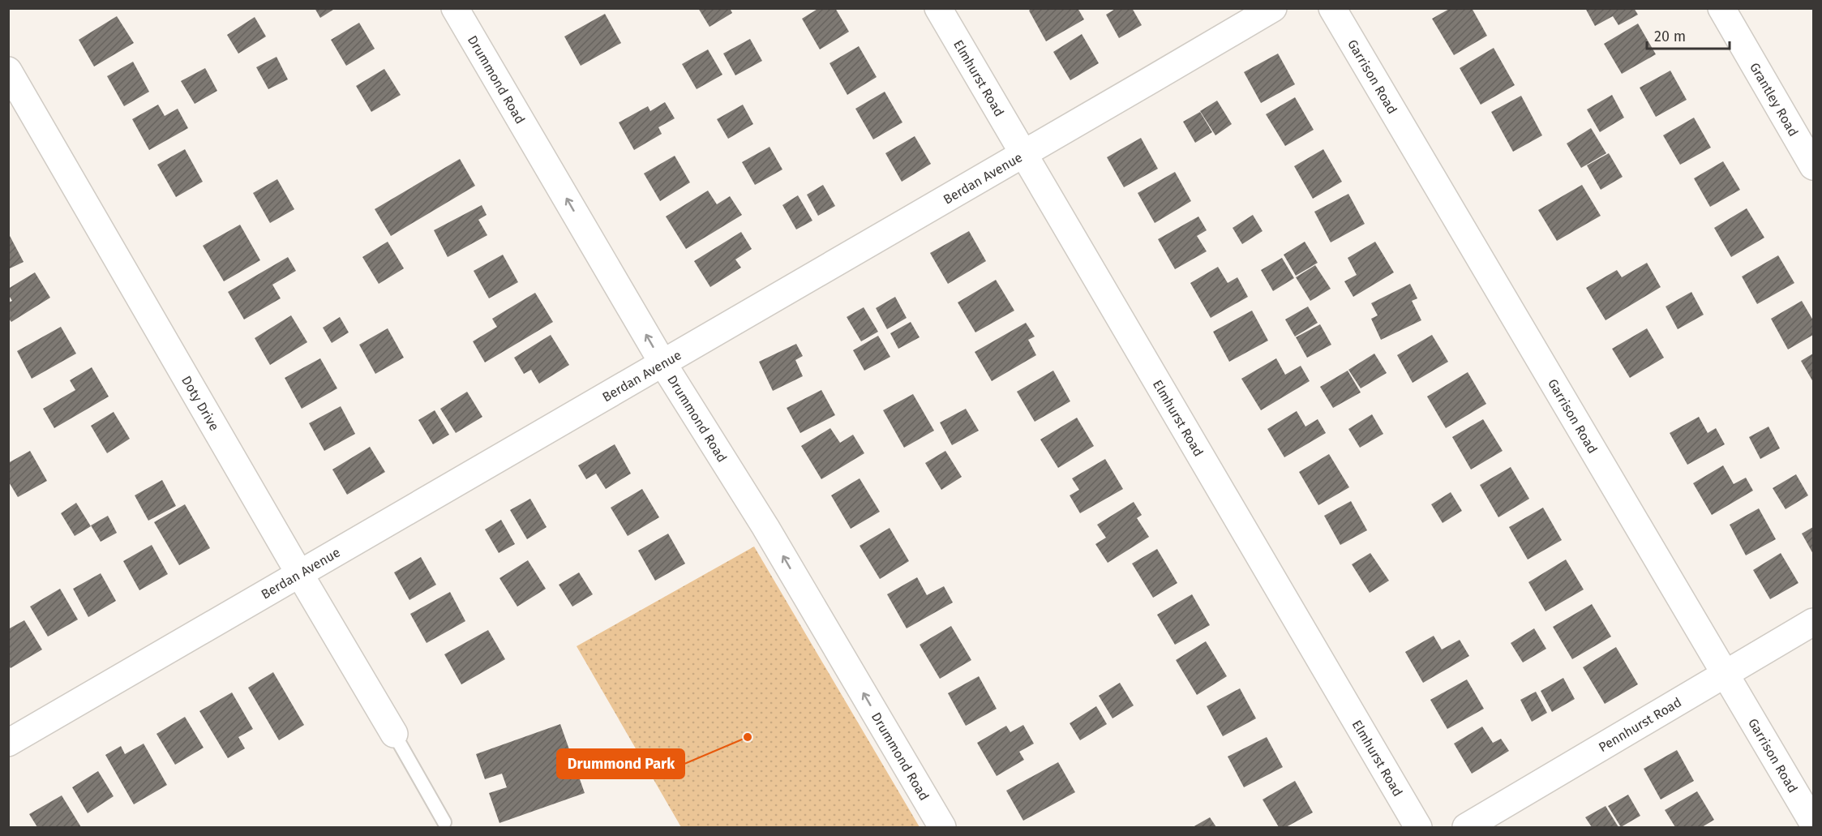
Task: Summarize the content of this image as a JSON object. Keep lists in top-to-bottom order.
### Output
{
  "streets": {
    "street": [
      "Garrison Road",
      "Elmhurst Road",
      "Drummond Road",
      "Grantley Road",
      "Berdan Avenue",
      "Doty Drive",
      "Pennhurst Road"
    ]
  },
  "crossings": [
    ["Garrison Road", "Pennhurst Road"],
    ["Elmhurst Road", "Berdan Avenue"],
    ["Drummond Road", "Berdan Avenue"],
    ["Berdan Avenue", "Doty Drive"]
  ],
  "one_way": ["Drummond Road"],
  "places": ["Drummond Park"],
  "scale_bar": "20 m"
}
